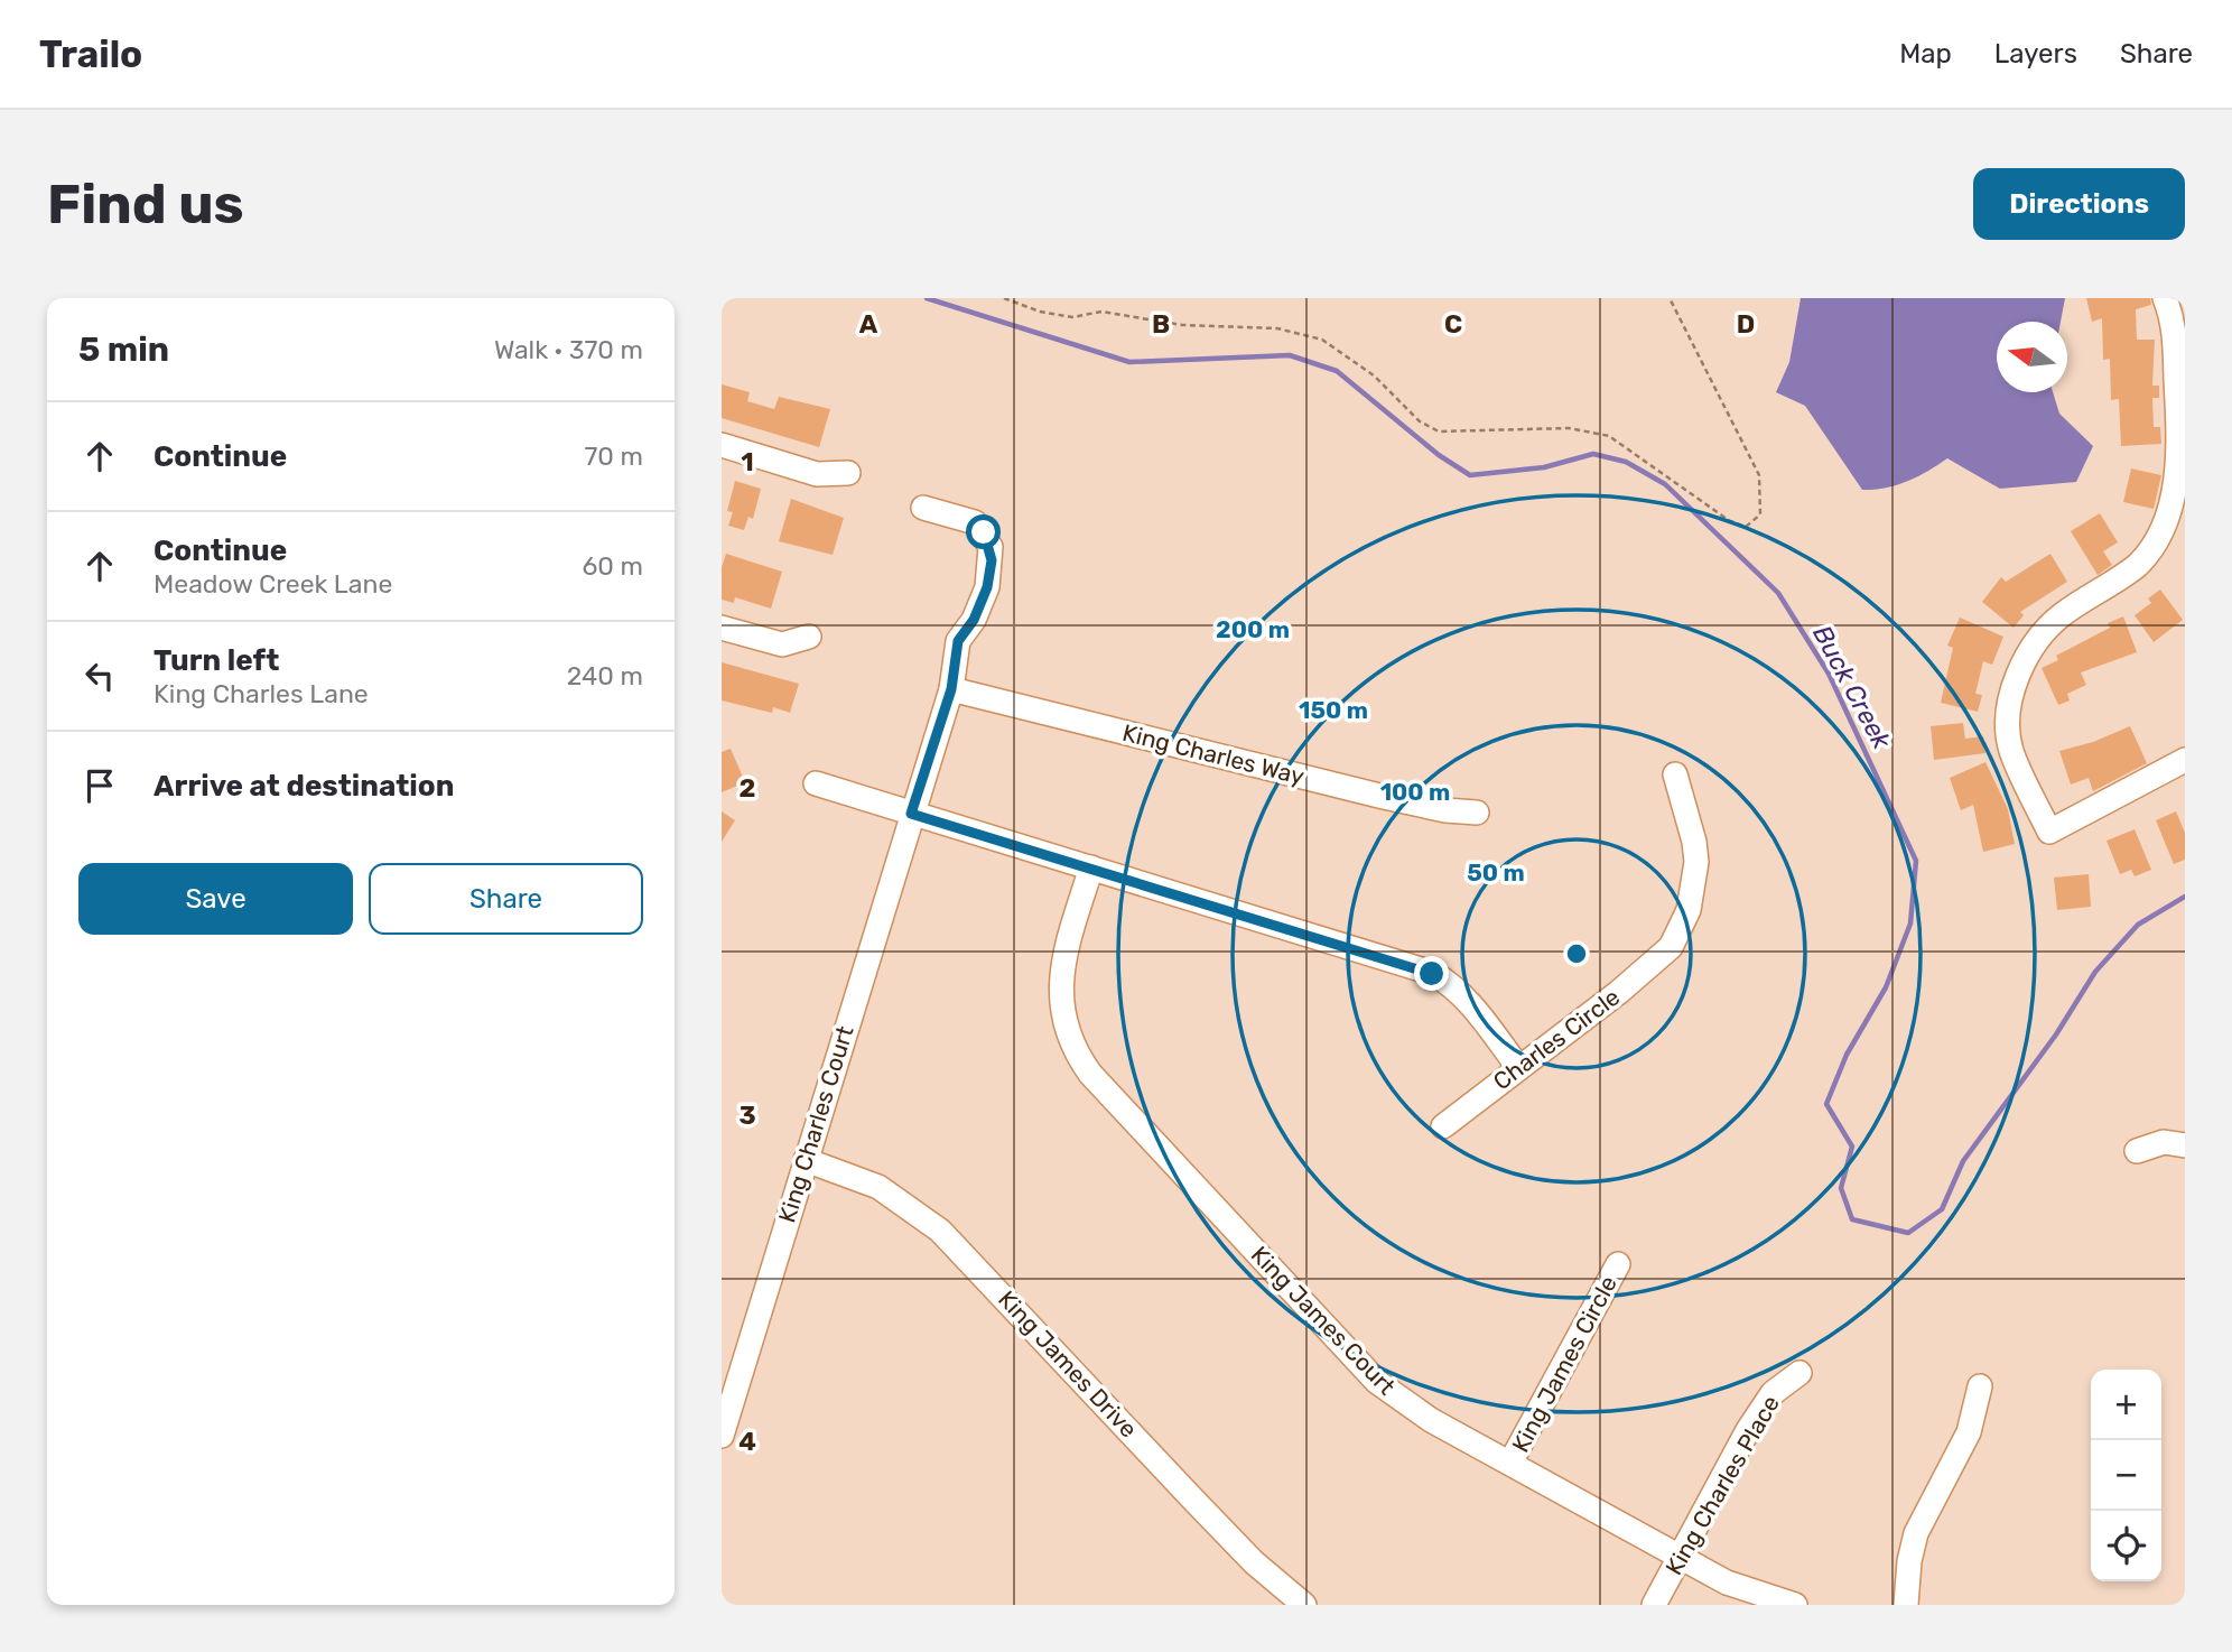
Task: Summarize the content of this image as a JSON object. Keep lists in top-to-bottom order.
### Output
{
  "streets": {
    "street": [
      "King Charles Way",
      "Charles Circle",
      "King Charles Court",
      "King James Court",
      "King James Drive",
      "King James Circle",
      "King Charles Place"
    ]
  },
  "crossings": [
    ["King Charles Way", "King Charles Court"],
    ["King Charles Court", "King James Drive"],
    ["King James Court", "King James Circle"],
    ["King James Court", "King Charles Place"]
  ],
  "water": ["Buck Creek"],
  "north": "left",
  "page": {
    "header": "Trailo",
    "nav": ["Map", "Layers", "Share"],
    "buttons": [
      "Directions",
      ["Save", "Share"]
    ],
    "title": "Find us",
    "heading": ["5 min", "Walk · 370 m"],
    "list": [
      ["Continue", "70 m"],
      ["Continue", "Meadow Creek Lane", "60 m"],
      ["Turn left", "King Charles Lane", "240 m"],
      "Arrive at destination"
    ],
    "map_buttons": ["+", "−"]
  },
  "grid": {
    "columns": [
      "A",
      "B",
      "C",
      "D"
    ],
    "rows": [
      "1",
      "2",
      "3",
      "4"
    ]
  },
  "rings": [
    "200 m",
    "150 m",
    "100 m",
    "50 m"
  ]
}
